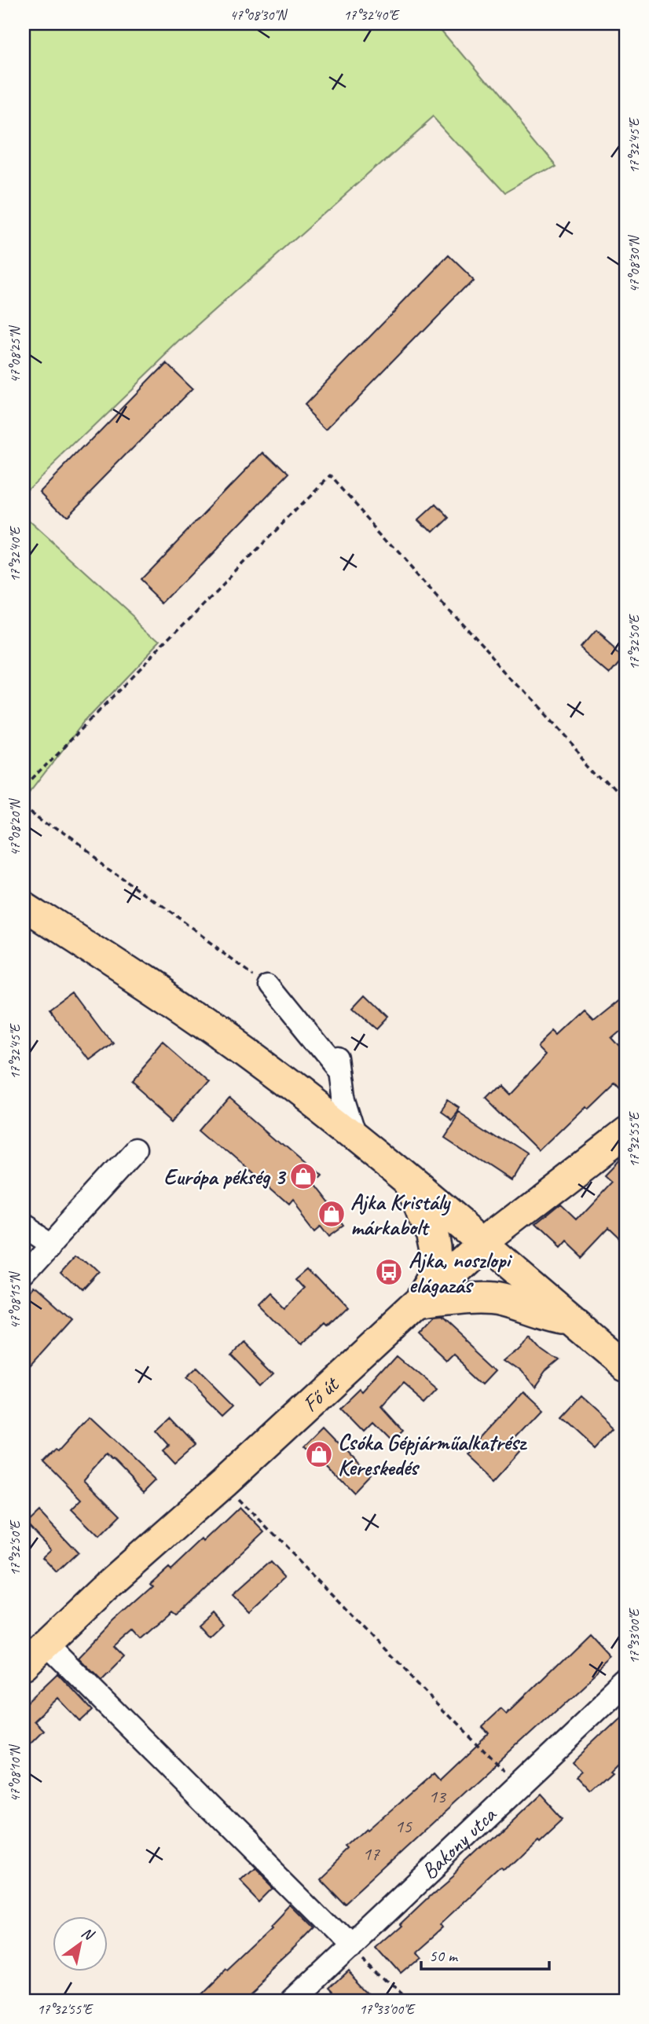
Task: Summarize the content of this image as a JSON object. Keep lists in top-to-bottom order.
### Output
{
  "streets": {
    "main road": ["Fő út"],
    "street": ["Bakony utca"]
  },
  "places": {
    "shop": ["Európa pékség 3", "Ajka Kristály márkabolt", "Csóka Gépjárműalkatrész Kereskedés"],
    "bus stop": ["Ajka, noszlopi elágazás"]
  },
  "house_numbers": ["13", "15", "17"],
  "scale_bar": "50 m",
  "north": "top right",
  "coordinates": [
    "47°08'30\"N",
    "17°32'40\"E",
    "17°32'45\"E",
    "47°08'25\"N",
    "17°32'50\"E",
    "47°08'20\"N",
    "17°32'55\"E",
    "47°08'15\"N",
    "17°33'00\"E",
    "47°08'10\"N"
  ]
}
